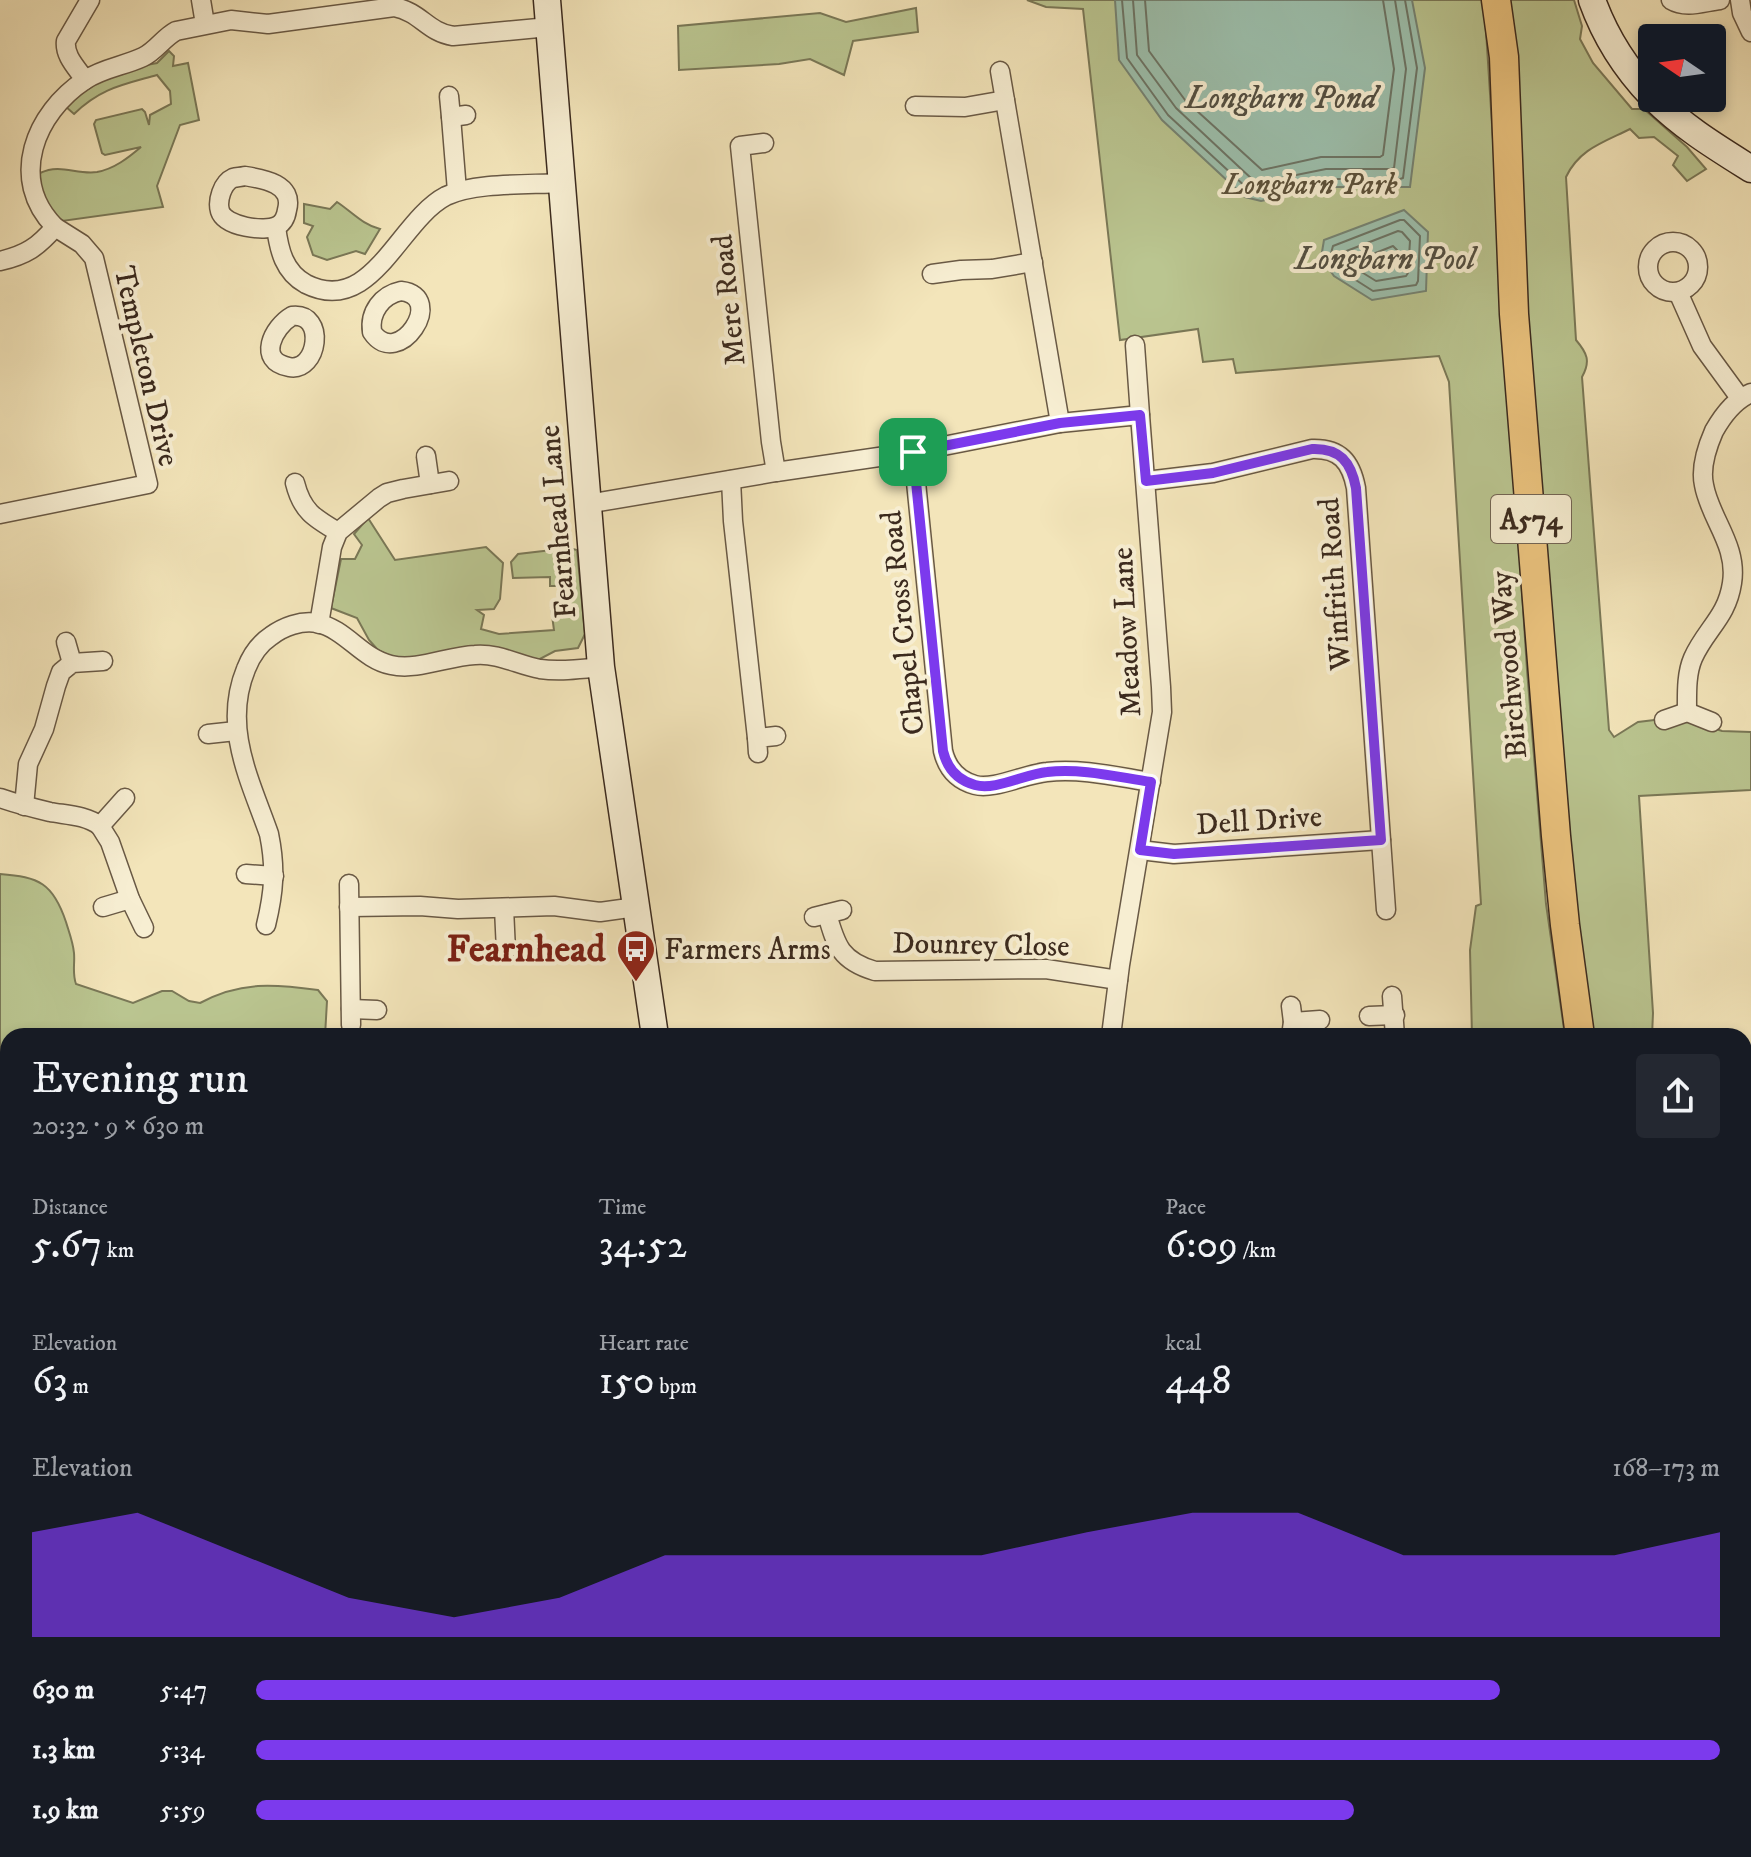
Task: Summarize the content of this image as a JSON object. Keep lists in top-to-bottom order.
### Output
{
  "streets": {
    "main road": ["A574", "Birchwood Way"],
    "street": [
      "Mere Road",
      "Templeton Drive",
      "Fearnhead Lane",
      "Winfrith Road",
      "Chapel Cross Road",
      "Meadow Lane",
      "Dell Drive",
      "Dounrey Close"
    ]
  },
  "crossings": [
    ["Templeton Drive", "Fearnhead Lane"],
    ["Winfrith Road", "Meadow Lane"],
    ["Winfrith Road", "Dell Drive"],
    ["Chapel Cross Road", "Meadow Lane"],
    ["Meadow Lane", "Dell Drive"],
    ["Meadow Lane", "Dounrey Close"]
  ],
  "districts": ["Fearnhead"],
  "water": ["Longbarn Pond", "Longbarn Pool"],
  "parks": ["Longbarn Park"],
  "places": {
    "bus stop": ["Farmers Arms"]
  },
  "north": "left",
  "page": {
    "heading": ["Evening run", "20:32 · 9 × 630 m"],
    "stats": [
      ["Distance", "5.67 km"],
      ["Time", "34:52"],
      ["Pace", "6:09 /km"],
      ["Elevation", "63 m"],
      ["Heart rate", "150 bpm"],
      ["kcal", "448"]
    ],
    "chart": ["Elevation", "168–173 m"],
    "list": [
      {
        "name": "630 m",
        "note": "5:47"
      },
      {
        "name": "1.3 km",
        "note": "5:34"
      },
      {
        "name": "1.9 km",
        "note": "5:59"
      }
    ]
  }
}
